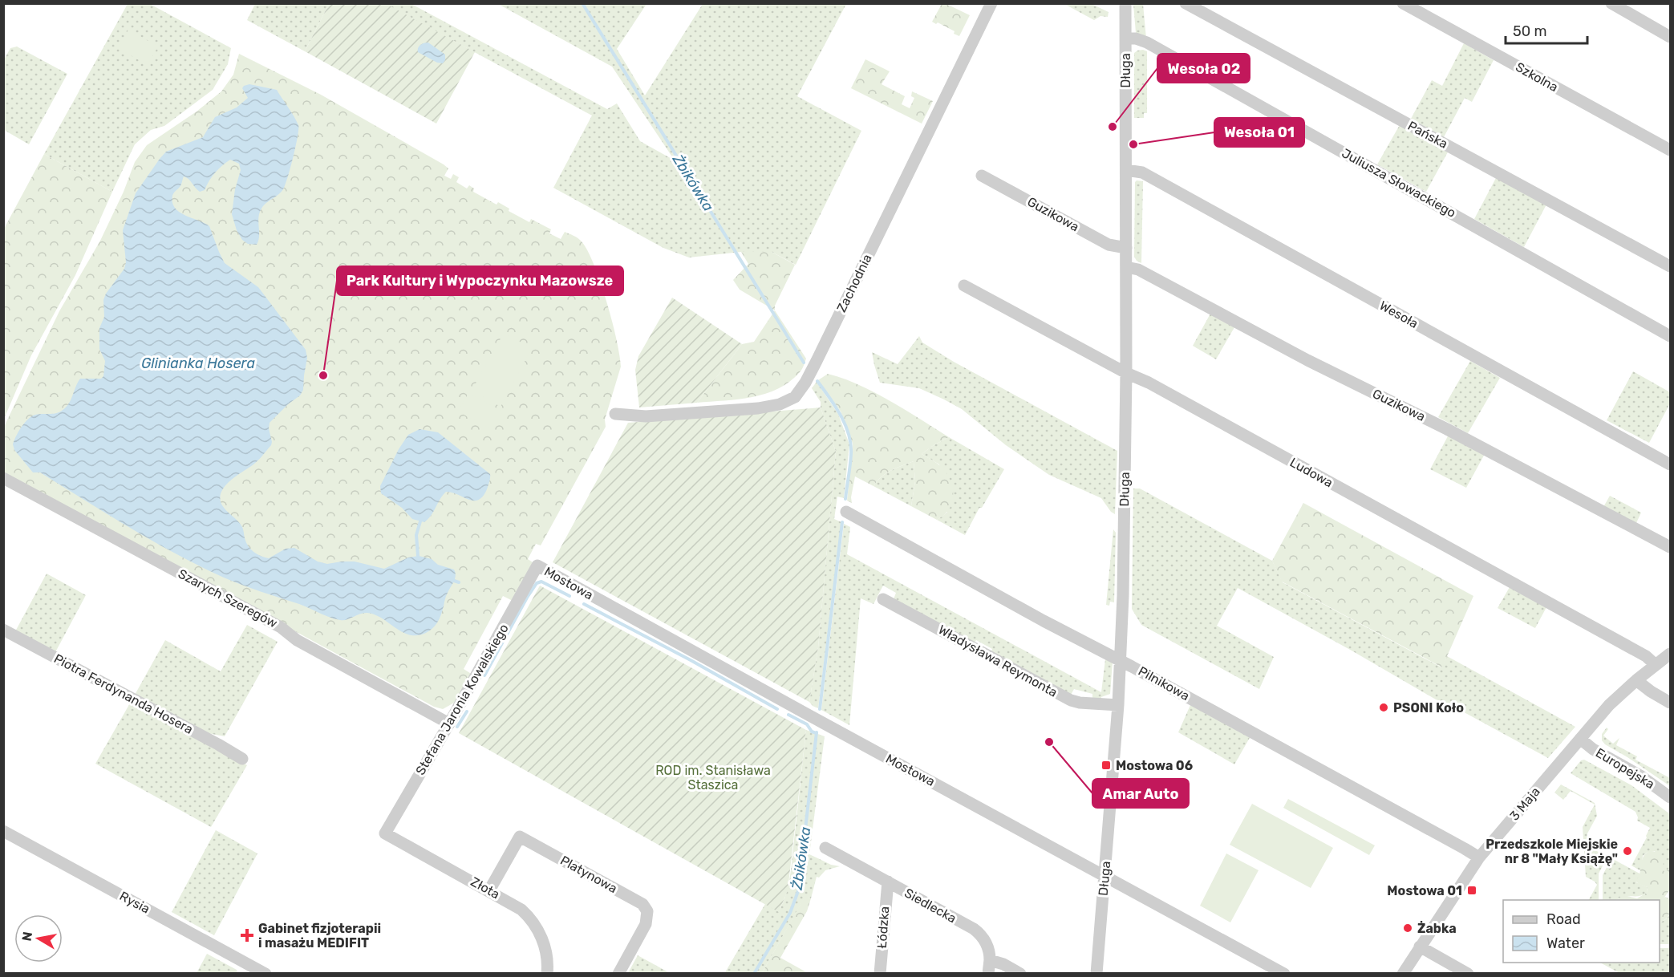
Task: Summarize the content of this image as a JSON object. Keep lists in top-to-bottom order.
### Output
{
  "streets": {
    "street": [
      "Długa",
      "Szkolna",
      "Pańska",
      "Juliusza Słowackiego",
      "Guzikowa",
      "Zachodnia",
      "Wesoła",
      "Ludowa",
      "Mostowa",
      "Szarych Szeregów",
      "Władysława Reymonta",
      "Pilnikowa",
      "Piotra Ferdynanda Hosera",
      "Stefana Jaronia Kowalskiego",
      "Europejska",
      "3 Maja",
      "Platynowa",
      "Złota",
      "Rysia",
      "Siedlecka",
      "Łódzka"
    ]
  },
  "crossings": [
    ["Długa", "Juliusza Słowackiego"],
    ["Długa", "Guzikowa"],
    ["Długa", "Wesoła"],
    ["Długa", "Ludowa"],
    ["Długa", "Mostowa"],
    ["Długa", "Władysława Reymonta"],
    ["Długa", "Pilnikowa"],
    ["Ludowa", "3 Maja"],
    ["Mostowa", "Stefana Jaronia Kowalskiego"],
    ["Szarych Szeregów", "Stefana Jaronia Kowalskiego"],
    ["Pilnikowa", "3 Maja"],
    ["Stefana Jaronia Kowalskiego", "Złota"],
    ["Europejska", "3 Maja"],
    ["Platynowa", "Złota"],
    ["Siedlecka", "Łódzka"]
  ],
  "water": ["Żbikówka", "Glinianka Hosera"],
  "parks": ["ROD im. Stanisława Staszica"],
  "places": {
    "other": [
      "Wesoła 02",
      "Wesoła 01",
      "Park Kultury i Wypoczynku Mazowsze",
      "PSONI Koło",
      "Amar Auto",
      "Przedszkole Miejskie nr 8 \"Mały Książę\"",
      "Żabka"
    ],
    "transit": ["Mostowa 06", "Mostowa 01"],
    "health": ["Gabinet fizjoterapii i masażu MEDIFIT"]
  },
  "legend": ["Road", "Water"],
  "scale_bar": "50 m",
  "north": "left"
}
